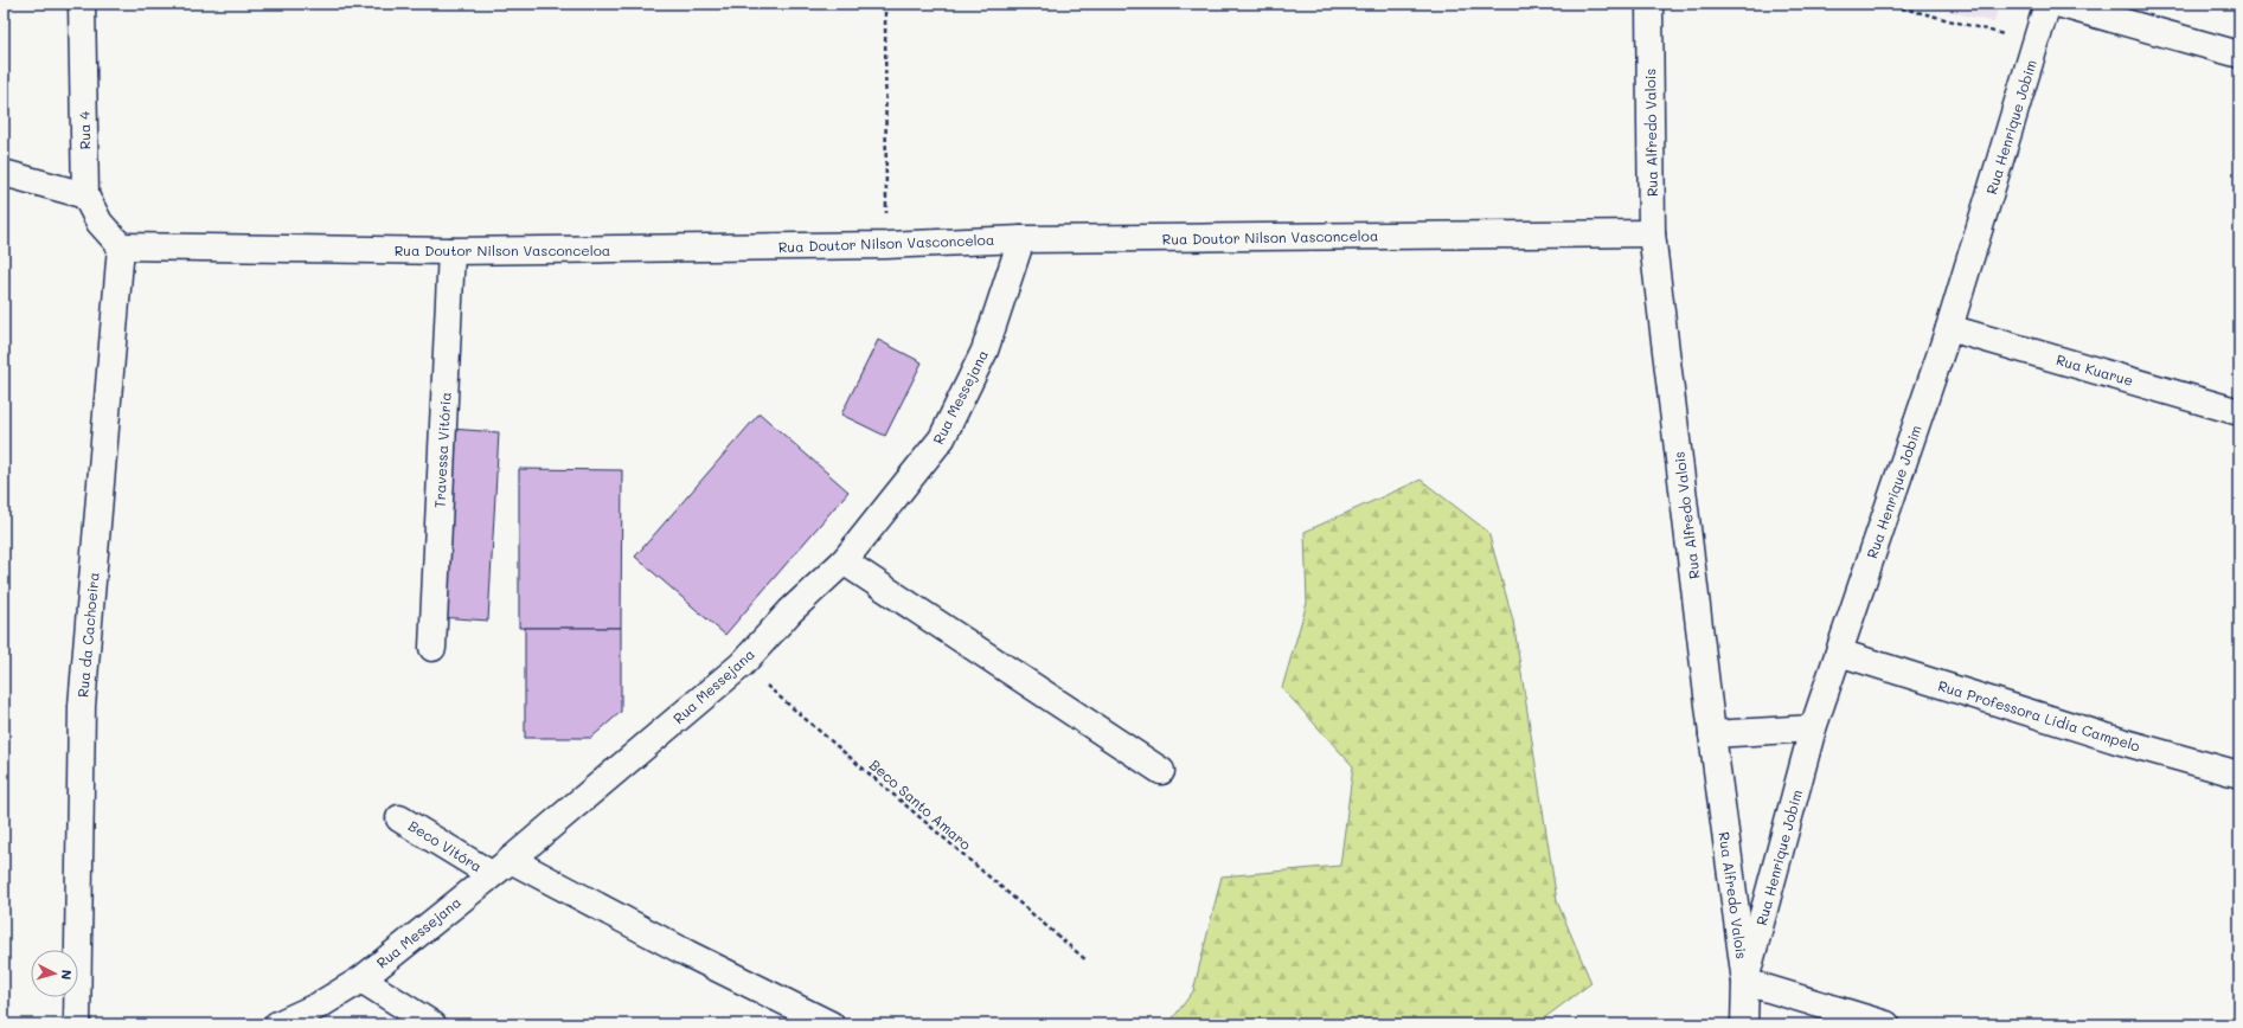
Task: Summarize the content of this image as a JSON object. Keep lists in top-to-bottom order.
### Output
{
  "streets": {
    "street": [
      "Rua Henrique Jobim",
      "Rua 4",
      "Rua Alfredo Valois",
      "Rua Doutor Nilson Vasconceloa",
      "Rua Kuarue",
      "Rua Messejana",
      "Travessa Vitória",
      "Rua da Cachoeira",
      "Rua Professora Lídia Campelo",
      "Beco Vitóra"
    ],
    "path": ["Beco Santo Amaro"]
  },
  "crossings": [
    ["Rua Henrique Jobim", "Rua Alfredo Valois"],
    ["Rua Henrique Jobim", "Rua Kuarue"],
    ["Rua Henrique Jobim", "Rua Professora Lídia Campelo"],
    ["Rua 4", "Rua Doutor Nilson Vasconceloa"],
    ["Rua 4", "Rua da Cachoeira"],
    ["Rua Alfredo Valois", "Rua Doutor Nilson Vasconceloa"],
    ["Rua Doutor Nilson Vasconceloa", "Rua Messejana"],
    ["Rua Doutor Nilson Vasconceloa", "Travessa Vitória"],
    ["Rua Doutor Nilson Vasconceloa", "Rua da Cachoeira"],
    ["Rua Messejana", "Beco Santo Amaro"],
    ["Rua Messejana", "Beco Vitóra"]
  ],
  "north": "right"
}
